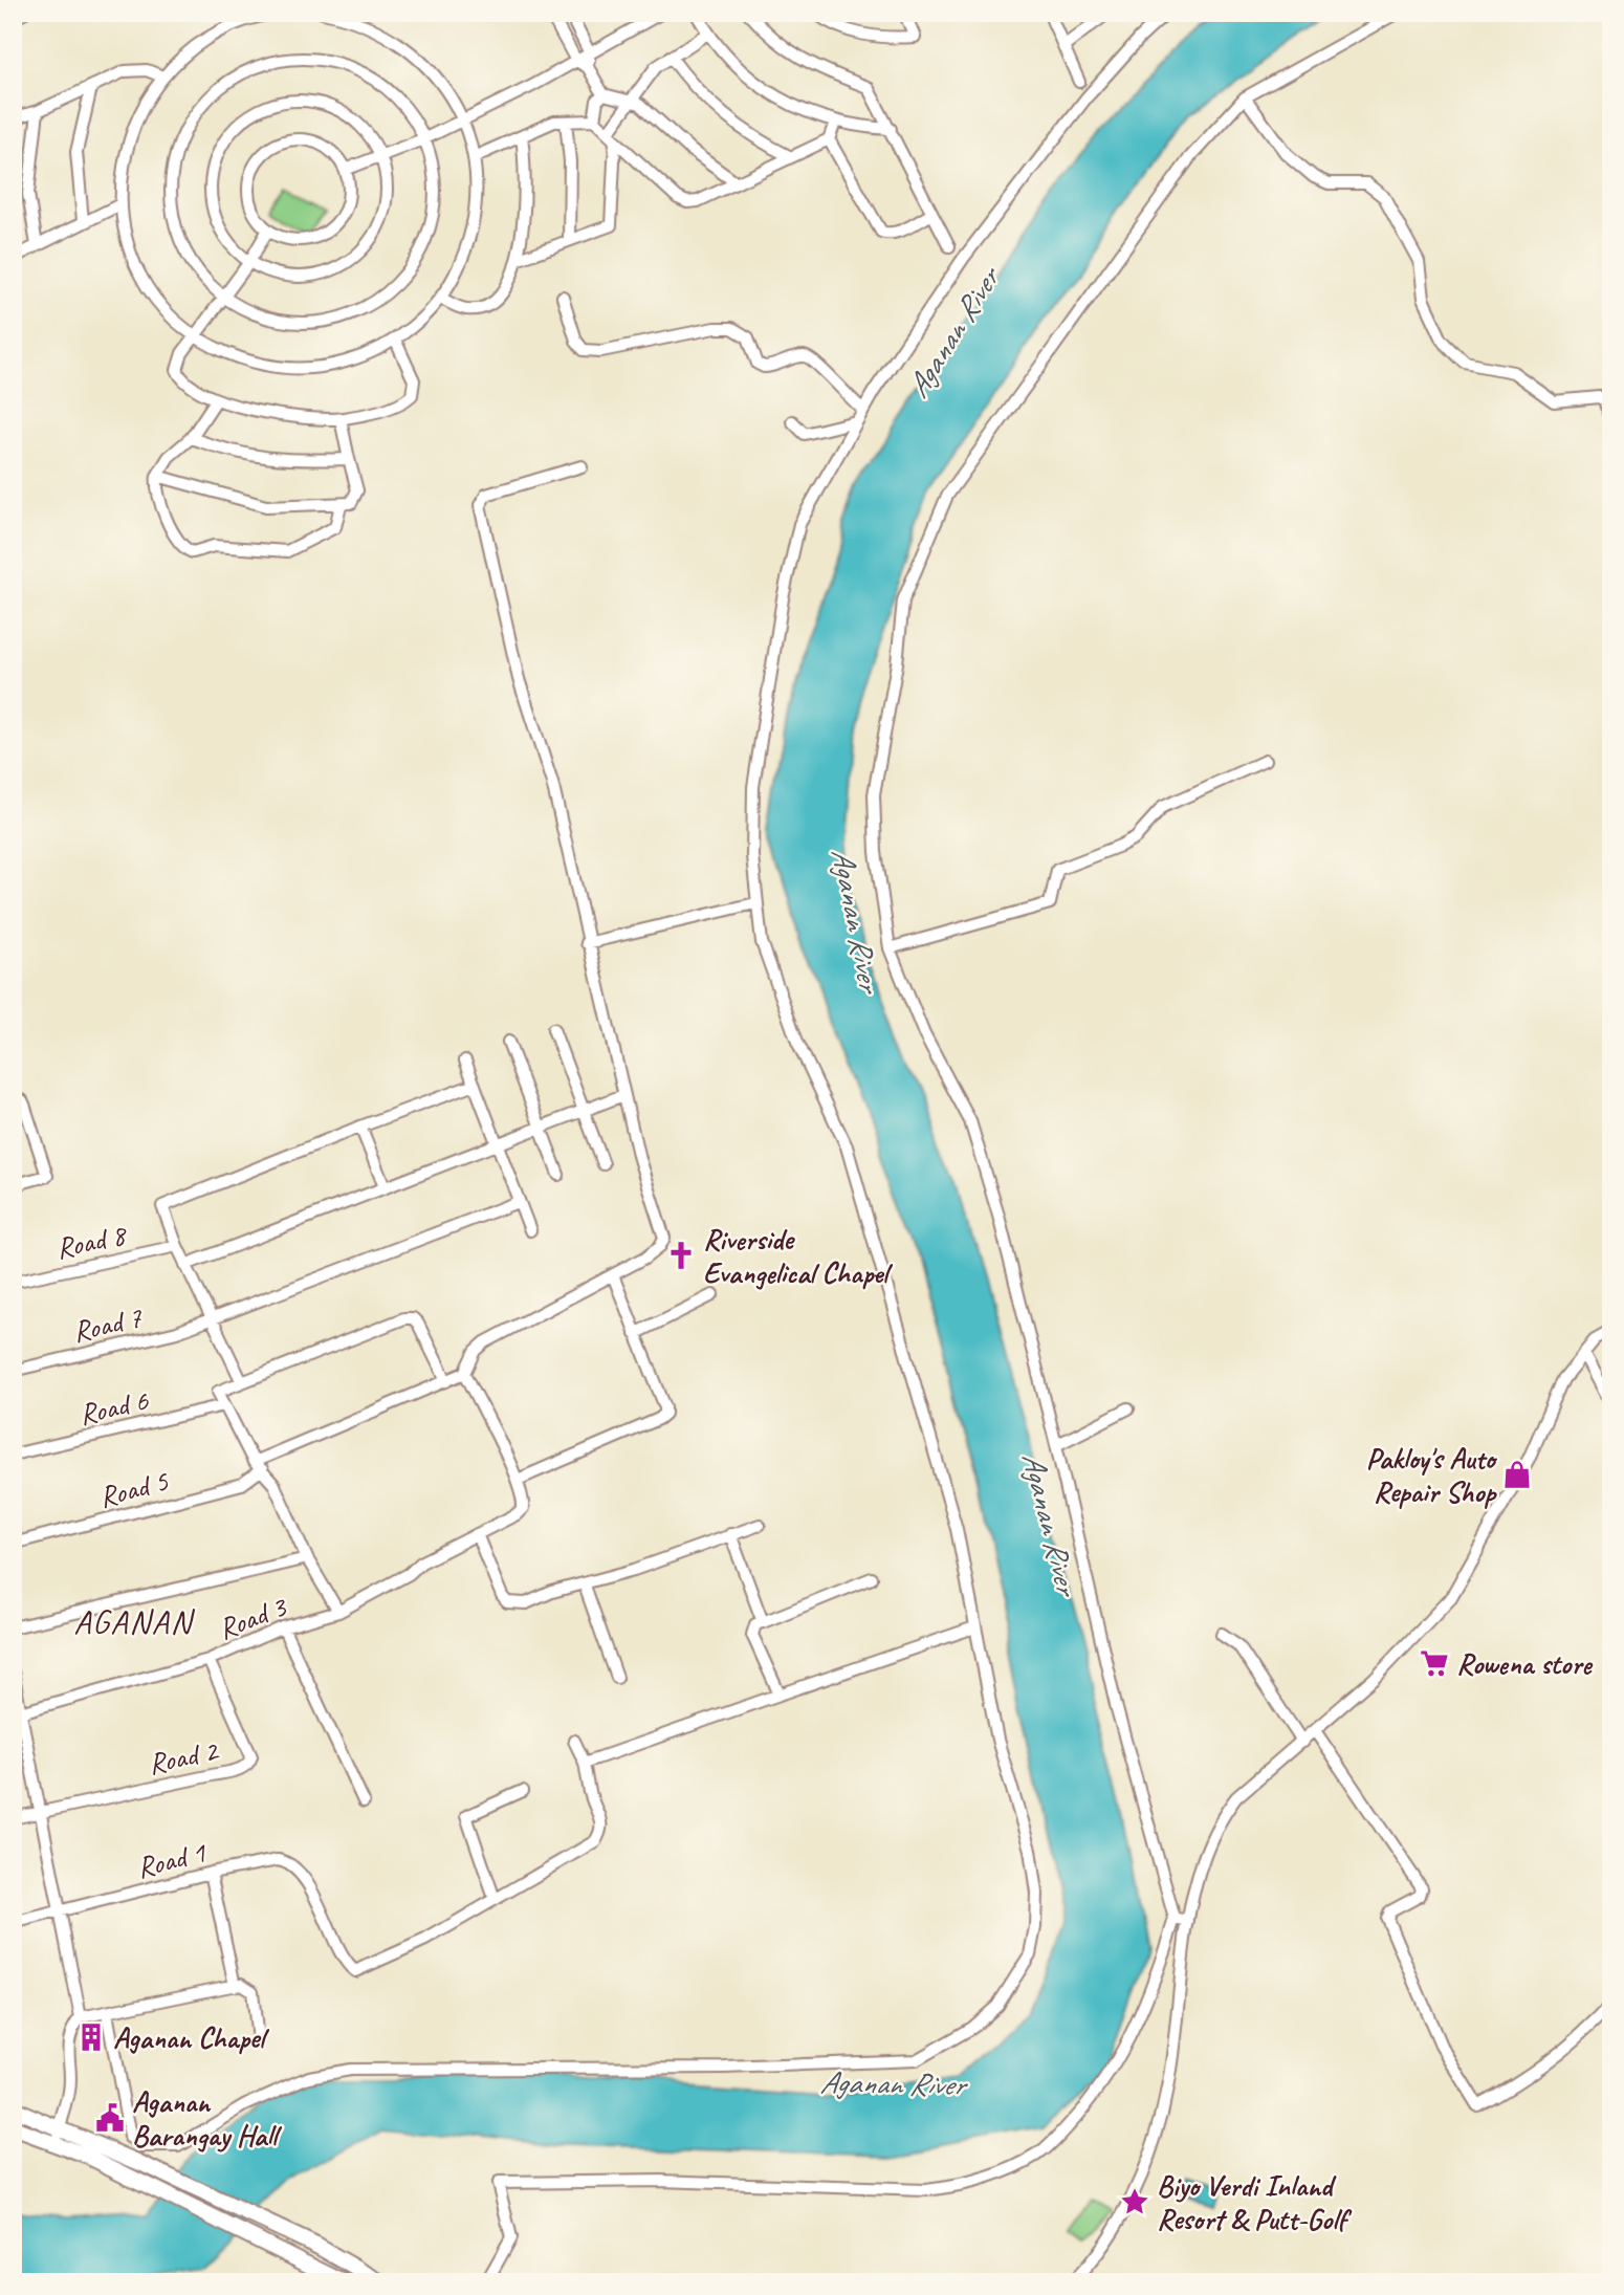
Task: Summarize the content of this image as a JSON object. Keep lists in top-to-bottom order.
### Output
{
  "streets": {
    "street": [
      "Road 8",
      "Road 7",
      "Road 6",
      "Road 5",
      "Road 3",
      "Road 2",
      "Road 1"
    ]
  },
  "crossings": [
    ["Road 3", "Road 2"]
  ],
  "districts": ["AGANAN"],
  "water": ["Aganan River"],
  "places": {
    "church": ["Riverside Evangelical Chapel"],
    "shop": ["Pakloy's Auto Repair Shop"],
    "supermarket": ["Rowena store"],
    "building": ["Aganan Chapel"],
    "public building": ["Aganan Barangay Hall"],
    "place": ["Biyo Verdi Inland Resort & Putt-Golf"]
  }
}
